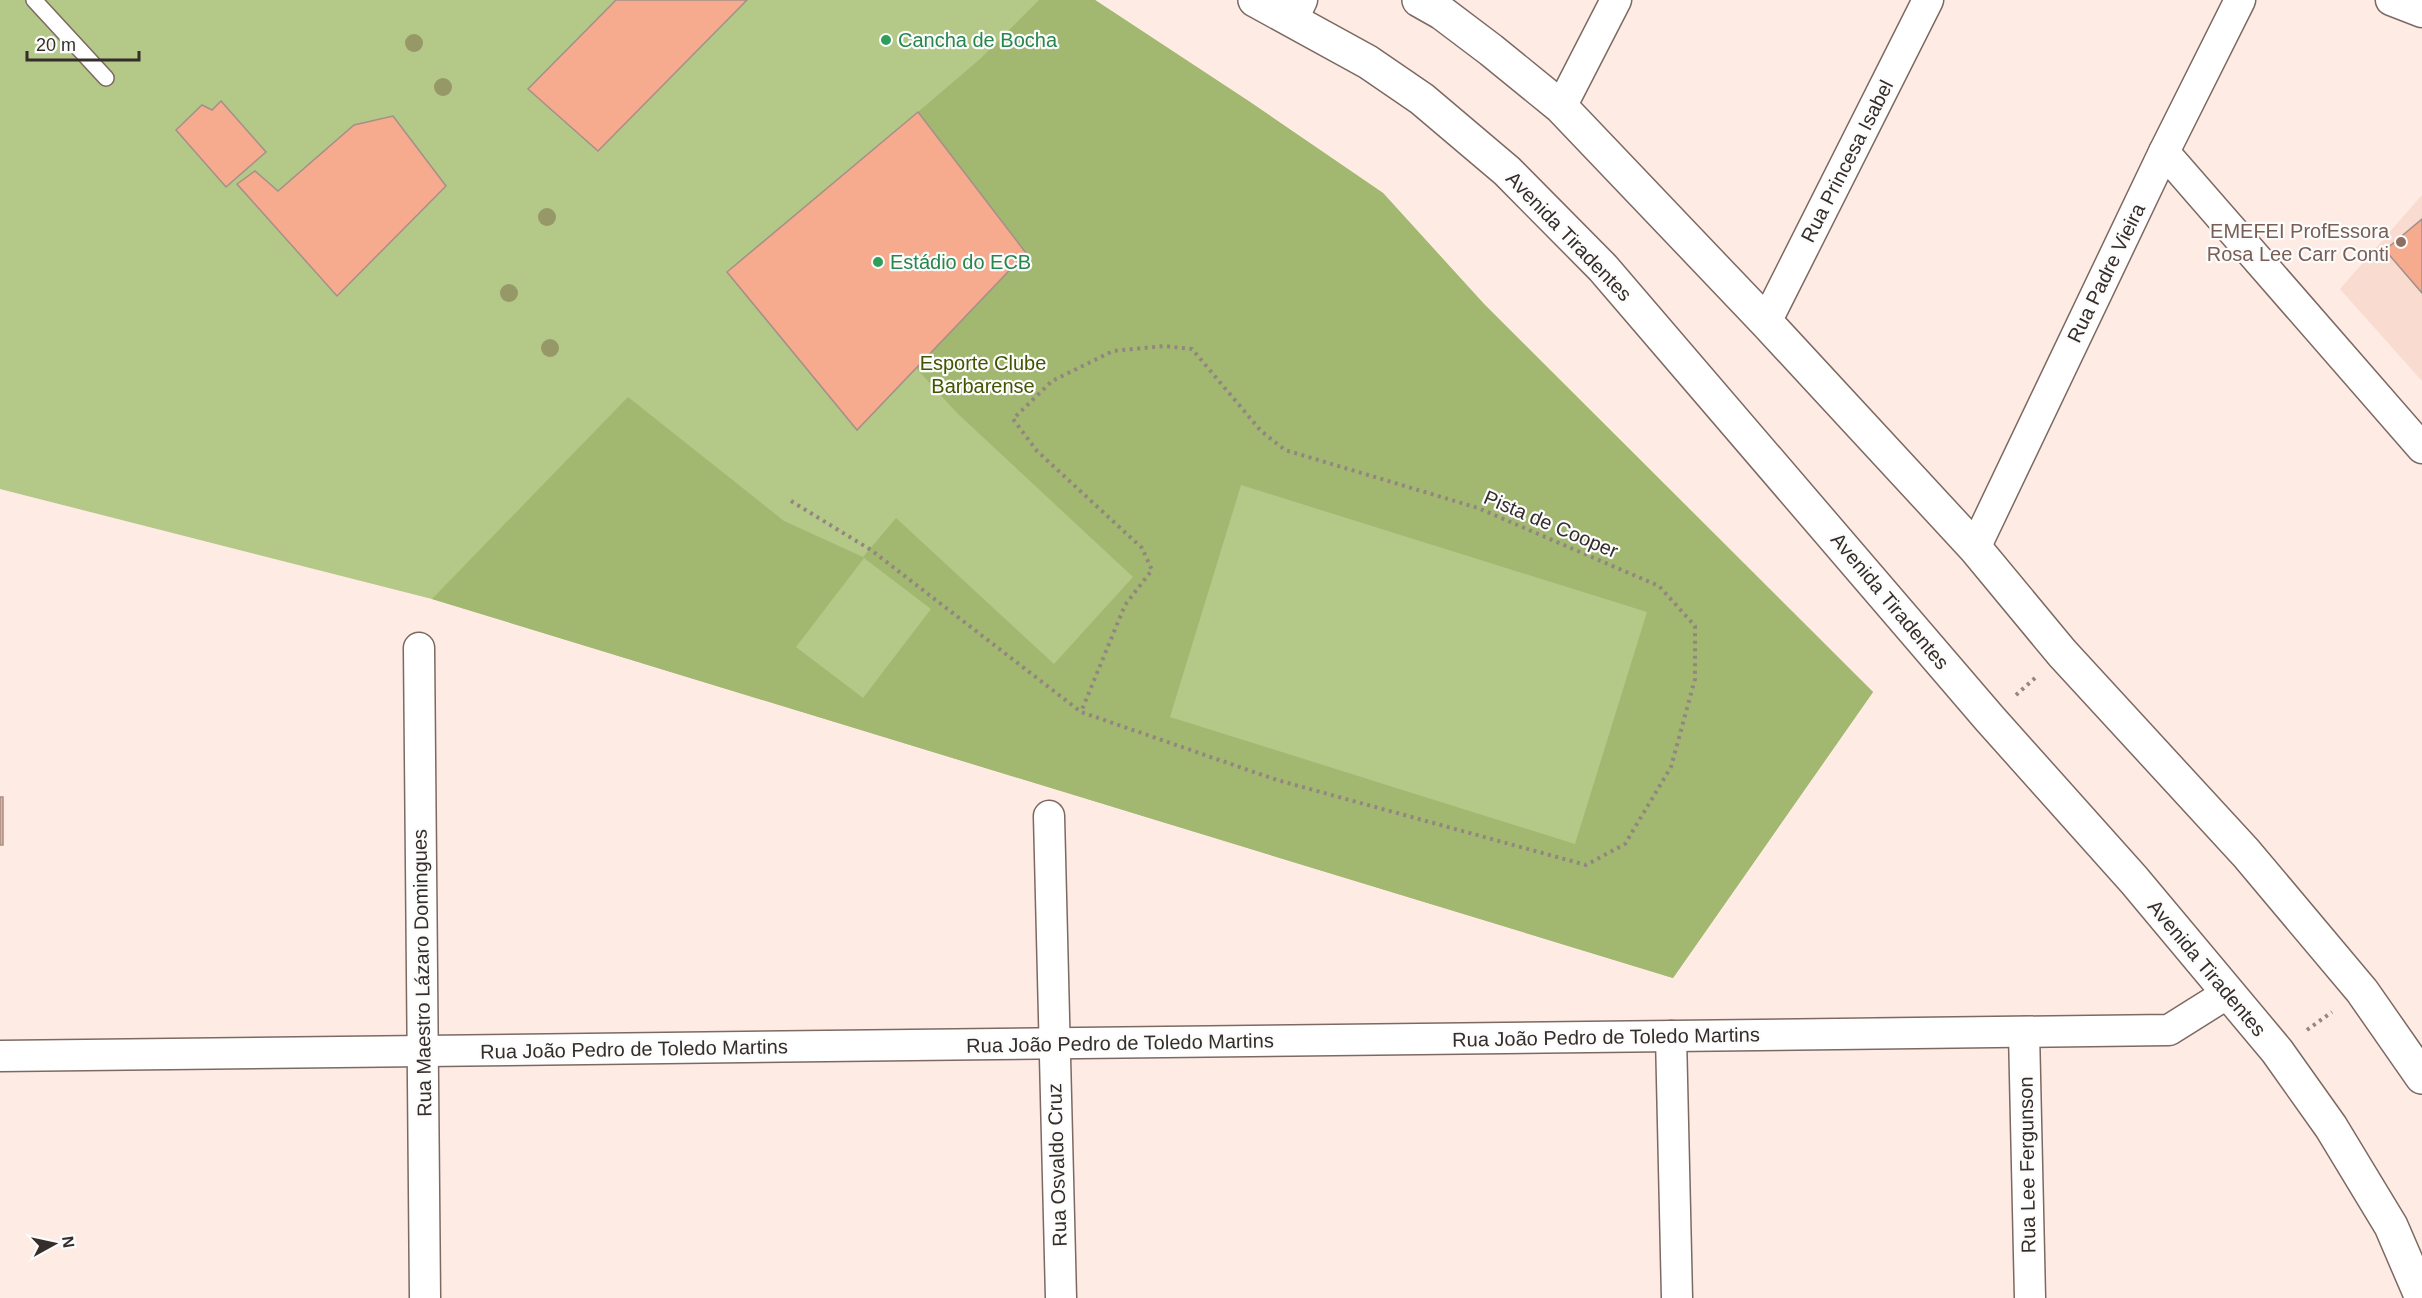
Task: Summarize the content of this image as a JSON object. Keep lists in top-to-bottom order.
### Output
{
  "streets": {
    "main road": ["Avenida Tiradentes"],
    "street": [
      "Rua Princesa Isabel",
      "Rua Padre Vieira",
      "Rua Maestro Lázaro Domingues",
      "Rua João Pedro de Toledo Martins",
      "Rua Osvaldo Cruz",
      "Rua Lee Fergunson"
    ],
    "path": ["Pista de Cooper"]
  },
  "crossings": [
    ["Avenida Tiradentes", "Rua João Pedro de Toledo Martins"],
    ["Rua Maestro Lázaro Domingues", "Rua João Pedro de Toledo Martins"],
    ["Rua João Pedro de Toledo Martins", "Rua Osvaldo Cruz"],
    ["Rua João Pedro de Toledo Martins", "Rua Lee Fergunson"]
  ],
  "parks": ["Esporte Clube Barbarense"],
  "places": ["Cancha de Bocha", "EMEFEI ProfEssora Rosa Lee Carr Conti", "Estádio do ECB"],
  "scale_bar": "20 m",
  "north": "right"
}
